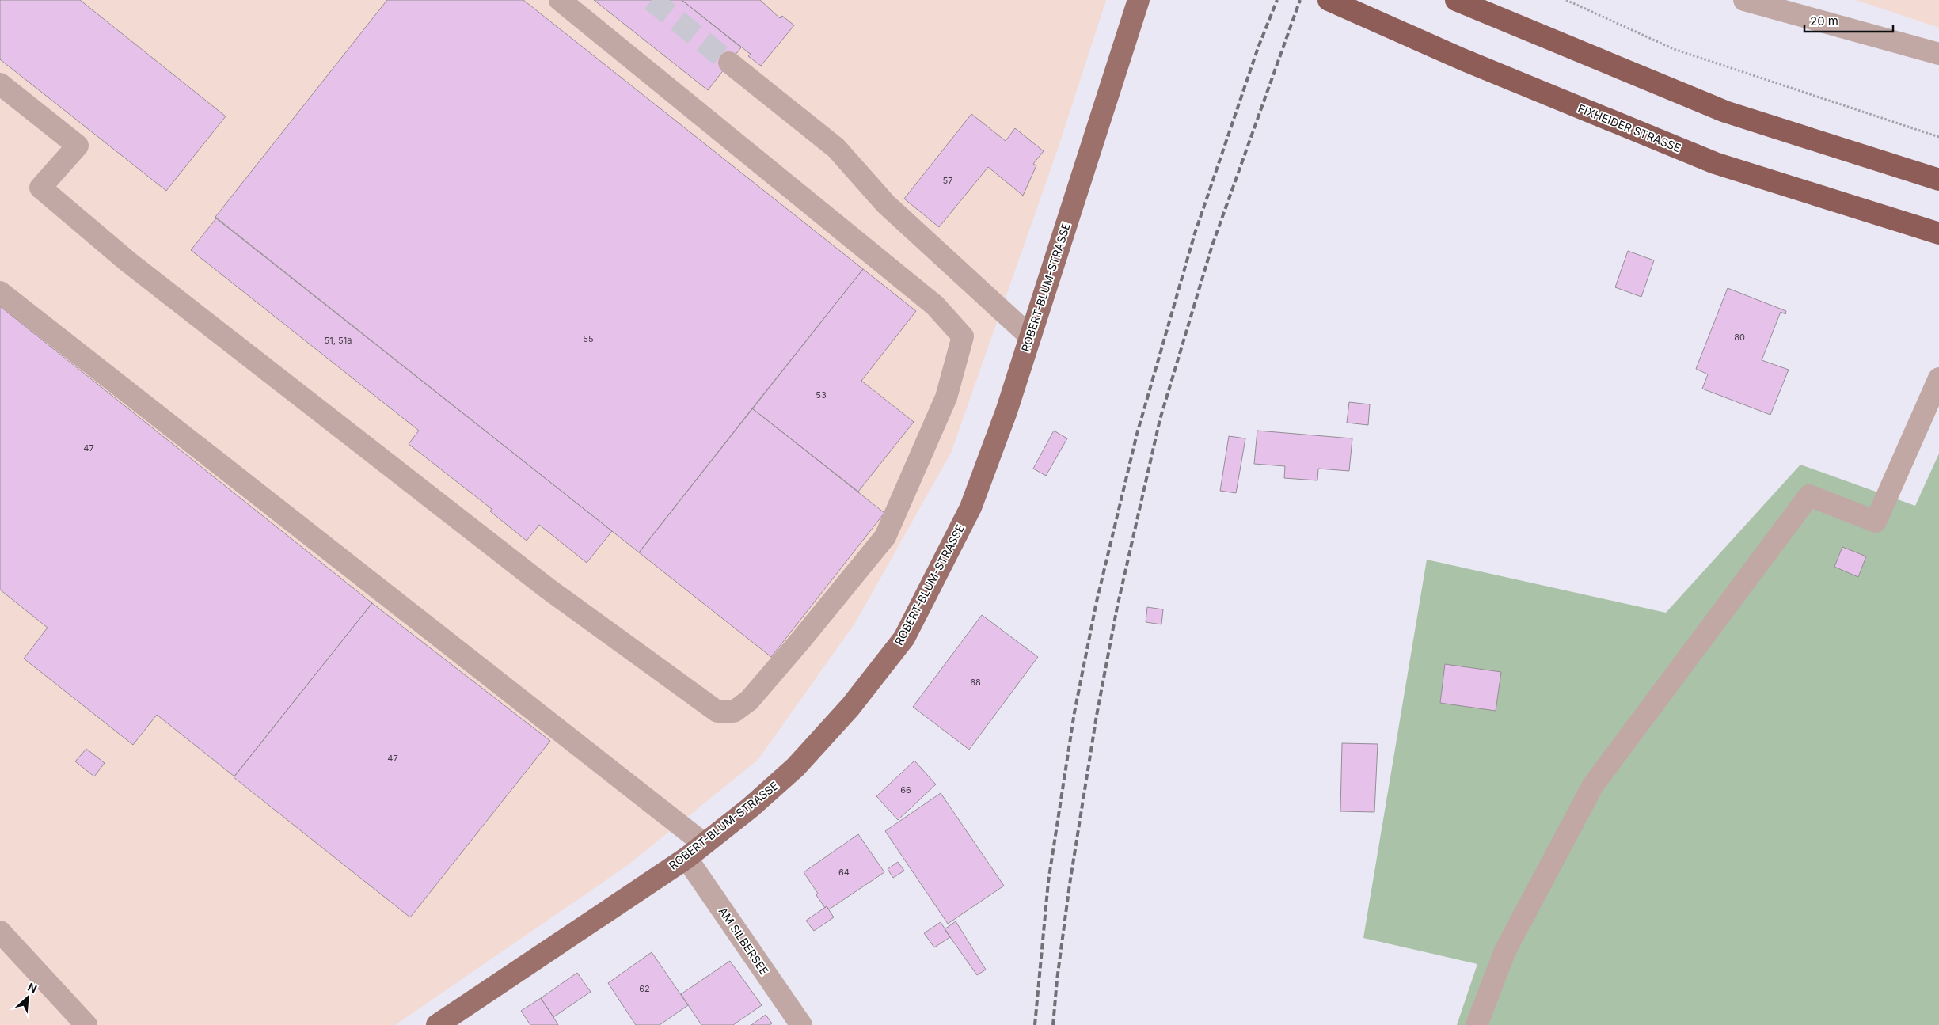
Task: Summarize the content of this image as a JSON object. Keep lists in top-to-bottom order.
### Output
{
  "streets": {
    "highway": ["FIXHEIDER STRASSE"],
    "main road": ["ROBERT-BLUM-STRASSE"],
    "street": ["AM SILBERSEE"]
  },
  "crossings": [
    ["ROBERT-BLUM-STRASSE", "AM SILBERSEE"]
  ],
  "house_numbers": [
    "57",
    "80",
    "55",
    "51, 51a",
    "53",
    "47",
    "68",
    "47",
    "66",
    "64",
    "62"
  ],
  "scale_bar": "20 m",
  "north": "top right"
}
